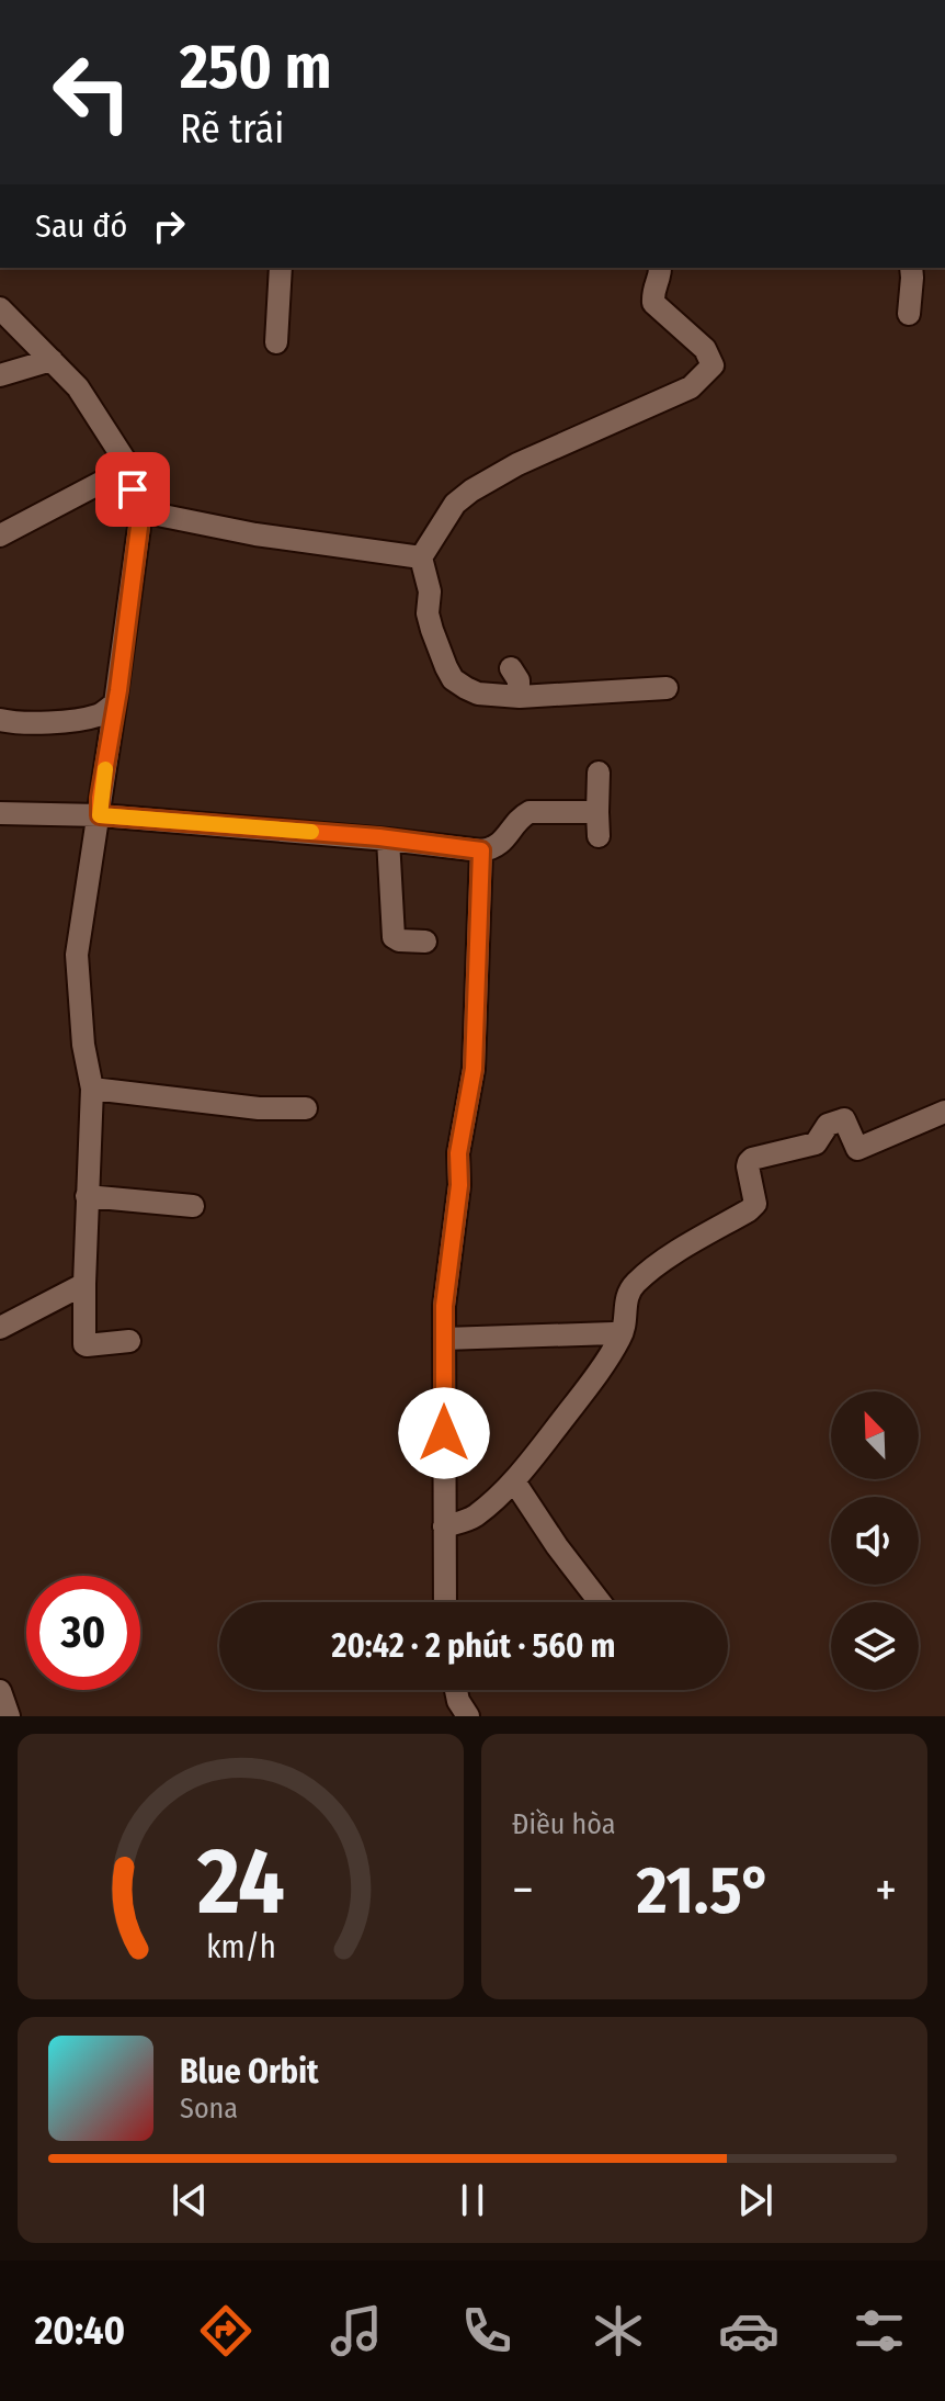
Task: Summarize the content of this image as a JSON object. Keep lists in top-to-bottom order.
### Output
{
  "north": "top left",
  "page": {
    "turn": ["250 m", "Rẽ trái"],
    "then": "Sau đó",
    "limit": "30",
    "trip": "20:42 · 2 phút · 560 m",
    "tile": "Điều hòa",
    "heat": ["−", "21.5°", "+"],
    "song": ["Blue Orbit", "Sona"],
    "tabs": "20:40",
    "gauge": ["24", "km/h"]
  }
}
